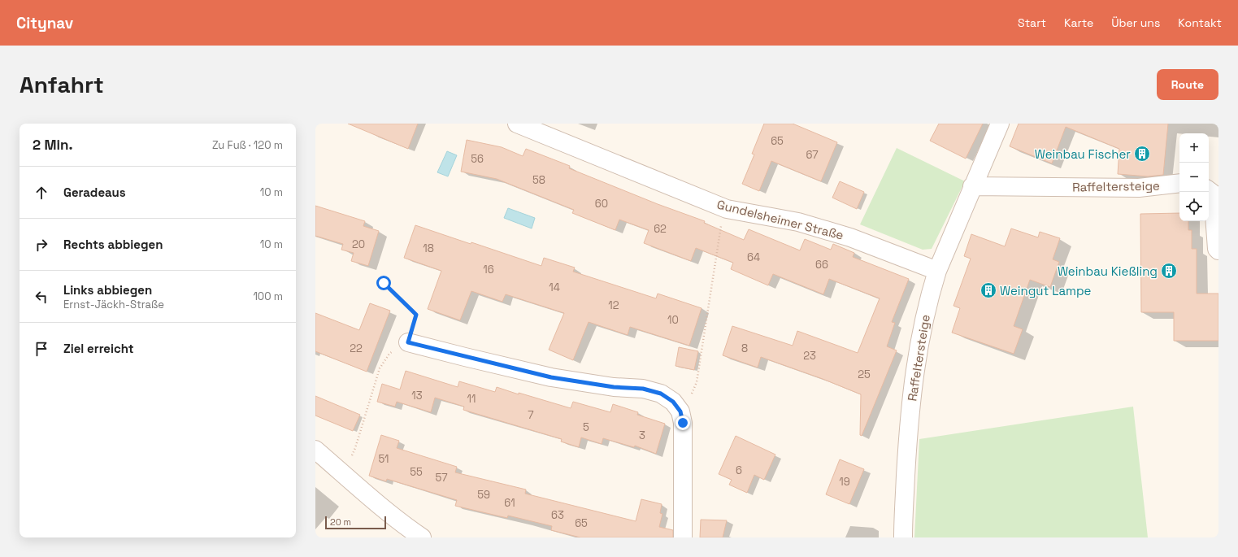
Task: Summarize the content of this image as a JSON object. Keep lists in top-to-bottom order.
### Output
{
  "streets": {
    "street": ["Raffeltersteige", "Gundelsheimer Straße"]
  },
  "crossings": [
    ["Raffeltersteige", "Gundelsheimer Straße"]
  ],
  "places": {
    "building": ["Weinbau Fischer", "Weinbau Kießling", "Weingut Lampe"]
  },
  "house_numbers": [
    "65",
    "67",
    "56",
    "58",
    "60",
    "62",
    "20",
    "18",
    "64",
    "66",
    "16",
    "14",
    "12",
    "10",
    "22",
    "8",
    "23",
    "25",
    "13",
    "11",
    "7",
    "5",
    "3",
    "51",
    "6",
    "55",
    "57",
    "19",
    "59",
    "61",
    "63",
    "65"
  ],
  "scale_bar": "20 m",
  "page": {
    "header": "Citynav",
    "nav": [
      "Start",
      "Karte",
      "Über uns",
      "Kontakt"
    ],
    "buttons": "Route",
    "title": "Anfahrt",
    "heading": ["2 Min.", "Zu Fuß · 120 m"],
    "map_buttons": ["+", "−"],
    "list": [
      ["Geradeaus", "10 m"],
      ["Rechts abbiegen", "10 m"],
      ["Links abbiegen", "Ernst-Jäckh-Straße", "100 m"],
      "Ziel erreicht"
    ],
    "scale": "20 m"
  }
}
